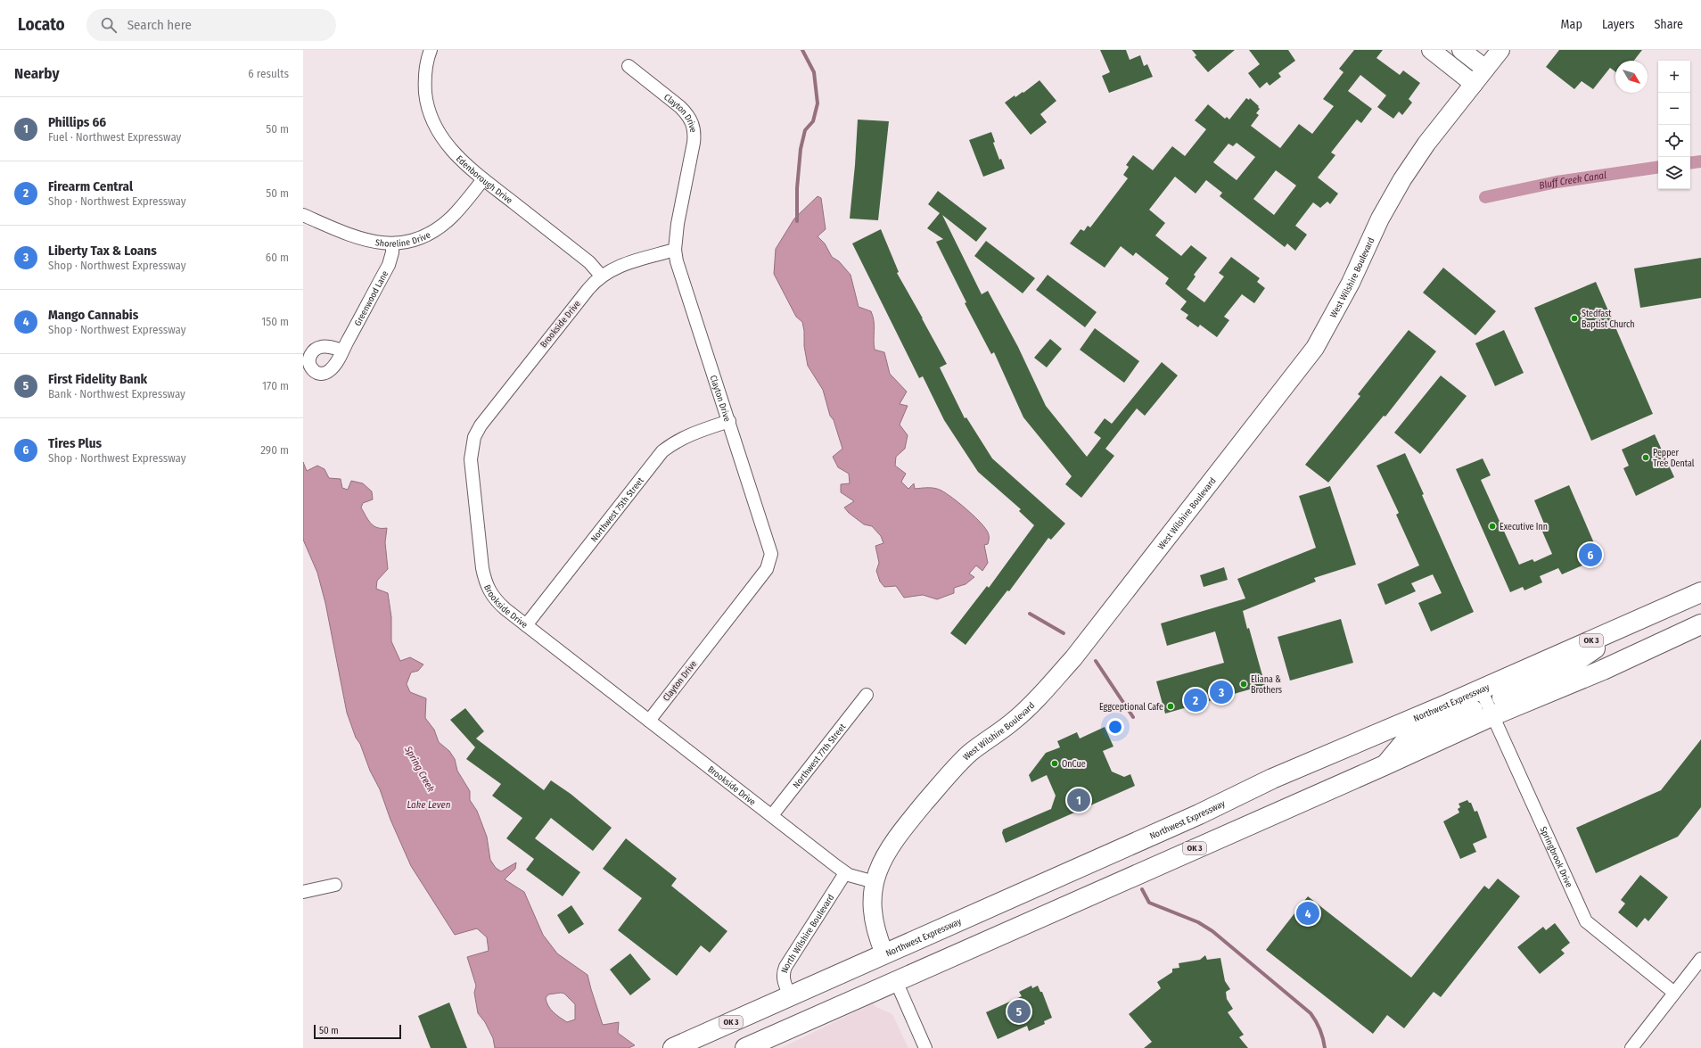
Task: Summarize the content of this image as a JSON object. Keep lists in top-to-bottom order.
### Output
{
  "streets": {
    "highway": ["OK 3", "Northwest Expressway"],
    "main road": ["West Wilshire Boulevard"],
    "street": [
      "Clayton Drive",
      "Edenborough Drive",
      "Shoreline Drive",
      "Greenwood Lane",
      "Brookside Drive",
      "Northwest 75th Street",
      "Northwest 77th Street",
      "Springbrook Drive",
      "North Wilshire Boulevard"
    ]
  },
  "crossings": [
    ["Clayton Drive", "Brookside Drive"],
    ["Clayton Drive", "Northwest 75th Street"],
    ["Edenborough Drive", "Shoreline Drive"],
    ["Edenborough Drive", "Brookside Drive"],
    ["Shoreline Drive", "Greenwood Lane"],
    ["West Wilshire Boulevard", "Brookside Drive"],
    ["West Wilshire Boulevard", "Northwest Expressway"],
    ["Brookside Drive", "Northwest 75th Street"],
    ["Brookside Drive", "Northwest 77th Street"],
    ["Brookside Drive", "North Wilshire Boulevard"],
    ["Northwest Expressway", "Springbrook Drive"],
    ["Northwest Expressway", "North Wilshire Boulevard"]
  ],
  "water": ["Bluff Creek Canal", "Spring Creek", "Lake Leven"],
  "places": [
    "Stedfast Baptist Church",
    "Pepper Tree Dental",
    "Executive Inn",
    "Eliana & Brothers",
    "Eggceptional Cafe",
    "OnCue"
  ],
  "scale_bar": "50 m",
  "north": "bottom right",
  "page": {
    "header": "Locato",
    "search": "Search here",
    "nav": ["Map", "Layers", "Share"],
    "heading": ["Nearby", "6 results"],
    "map_buttons": ["+", "−"],
    "list": [
      {
        "mark": "1",
        "name": "Phillips 66",
        "note": "Fuel · Northwest Expressway",
        "value": "50 m"
      },
      {
        "mark": "2",
        "name": "Firearm Central",
        "note": "Shop · Northwest Expressway",
        "value": "50 m"
      },
      {
        "mark": "3",
        "name": "Liberty Tax & Loans",
        "note": "Shop · Northwest Expressway",
        "value": "60 m"
      },
      {
        "mark": "4",
        "name": "Mango Cannabis",
        "note": "Shop · Northwest Expressway",
        "value": "150 m"
      },
      {
        "mark": "5",
        "name": "First Fidelity Bank",
        "note": "Bank · Northwest Expressway",
        "value": "170 m"
      },
      {
        "mark": "6",
        "name": "Tires Plus",
        "note": "Shop · Northwest Expressway",
        "value": "290 m"
      }
    ],
    "pins": [
      "6",
      "3",
      "2",
      "1",
      "4",
      "5"
    ],
    "scale": "50 m"
  }
}
